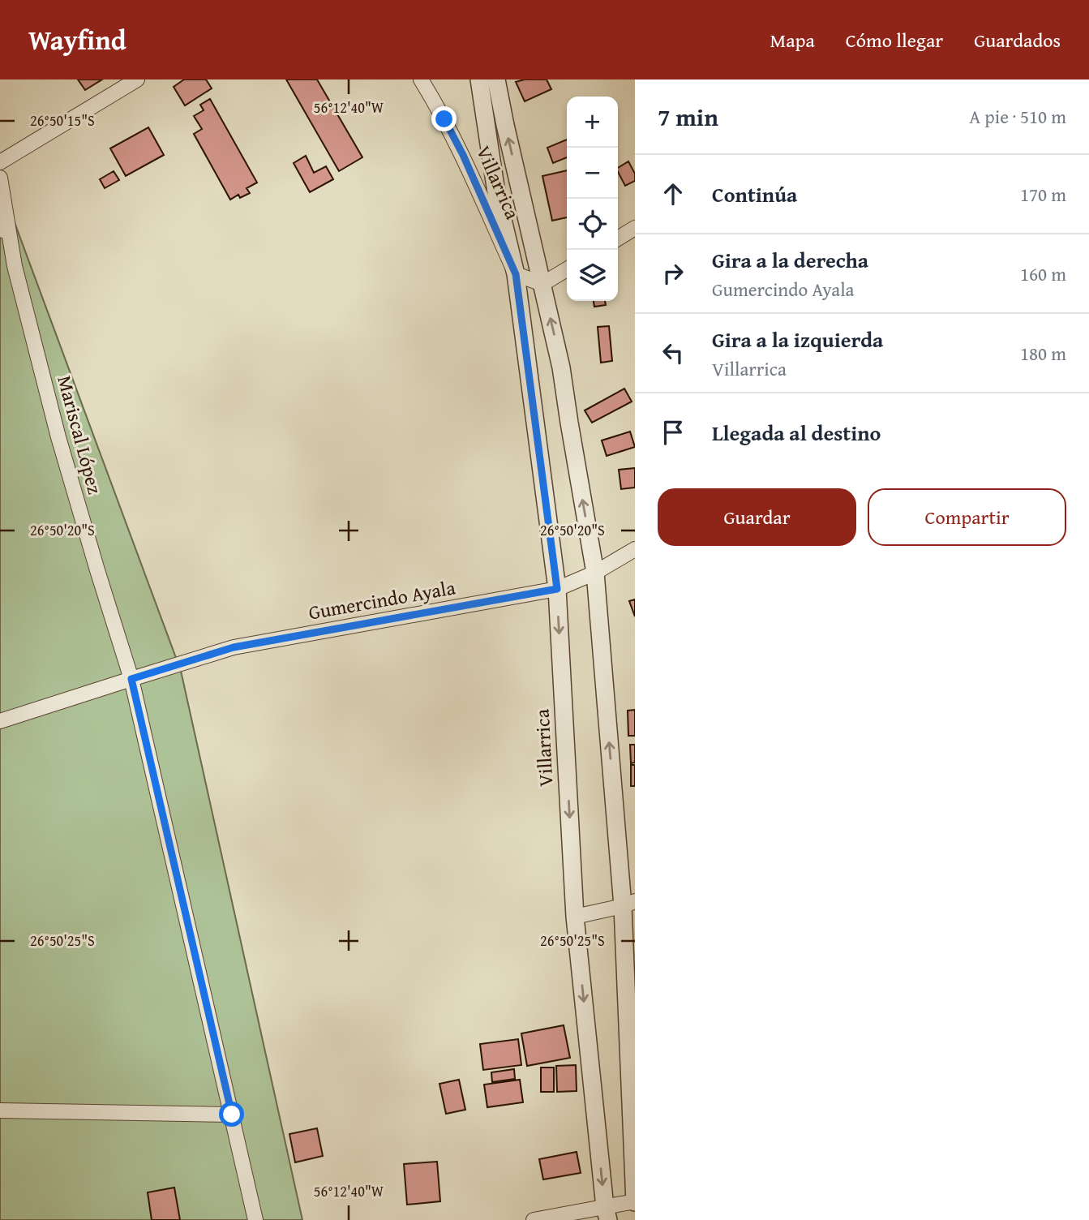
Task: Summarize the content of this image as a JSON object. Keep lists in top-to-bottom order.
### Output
{
  "streets": {
    "street": ["Villarrica", "Mariscal López", "Gumercindo Ayala"]
  },
  "crossings": [
    ["Villarrica", "Gumercindo Ayala"],
    ["Mariscal López", "Gumercindo Ayala"]
  ],
  "page": {
    "header": "Wayfind",
    "nav": ["Mapa", "Cómo llegar", "Guardados"],
    "heading": ["7 min", "A pie · 510 m"],
    "map_buttons": ["+", "−"],
    "list": [
      ["Continúa", "170 m"],
      ["Gira a la derecha", "Gumercindo Ayala", "160 m"],
      ["Gira a la izquierda", "Villarrica", "180 m"],
      "Llegada al destino"
    ],
    "buttons": ["Guardar", "Compartir"]
  },
  "coordinates": [
    "56°12'40\"W",
    "26°50'15\"S",
    "26°50'20\"S",
    "26°50'25\"S"
  ]
}
